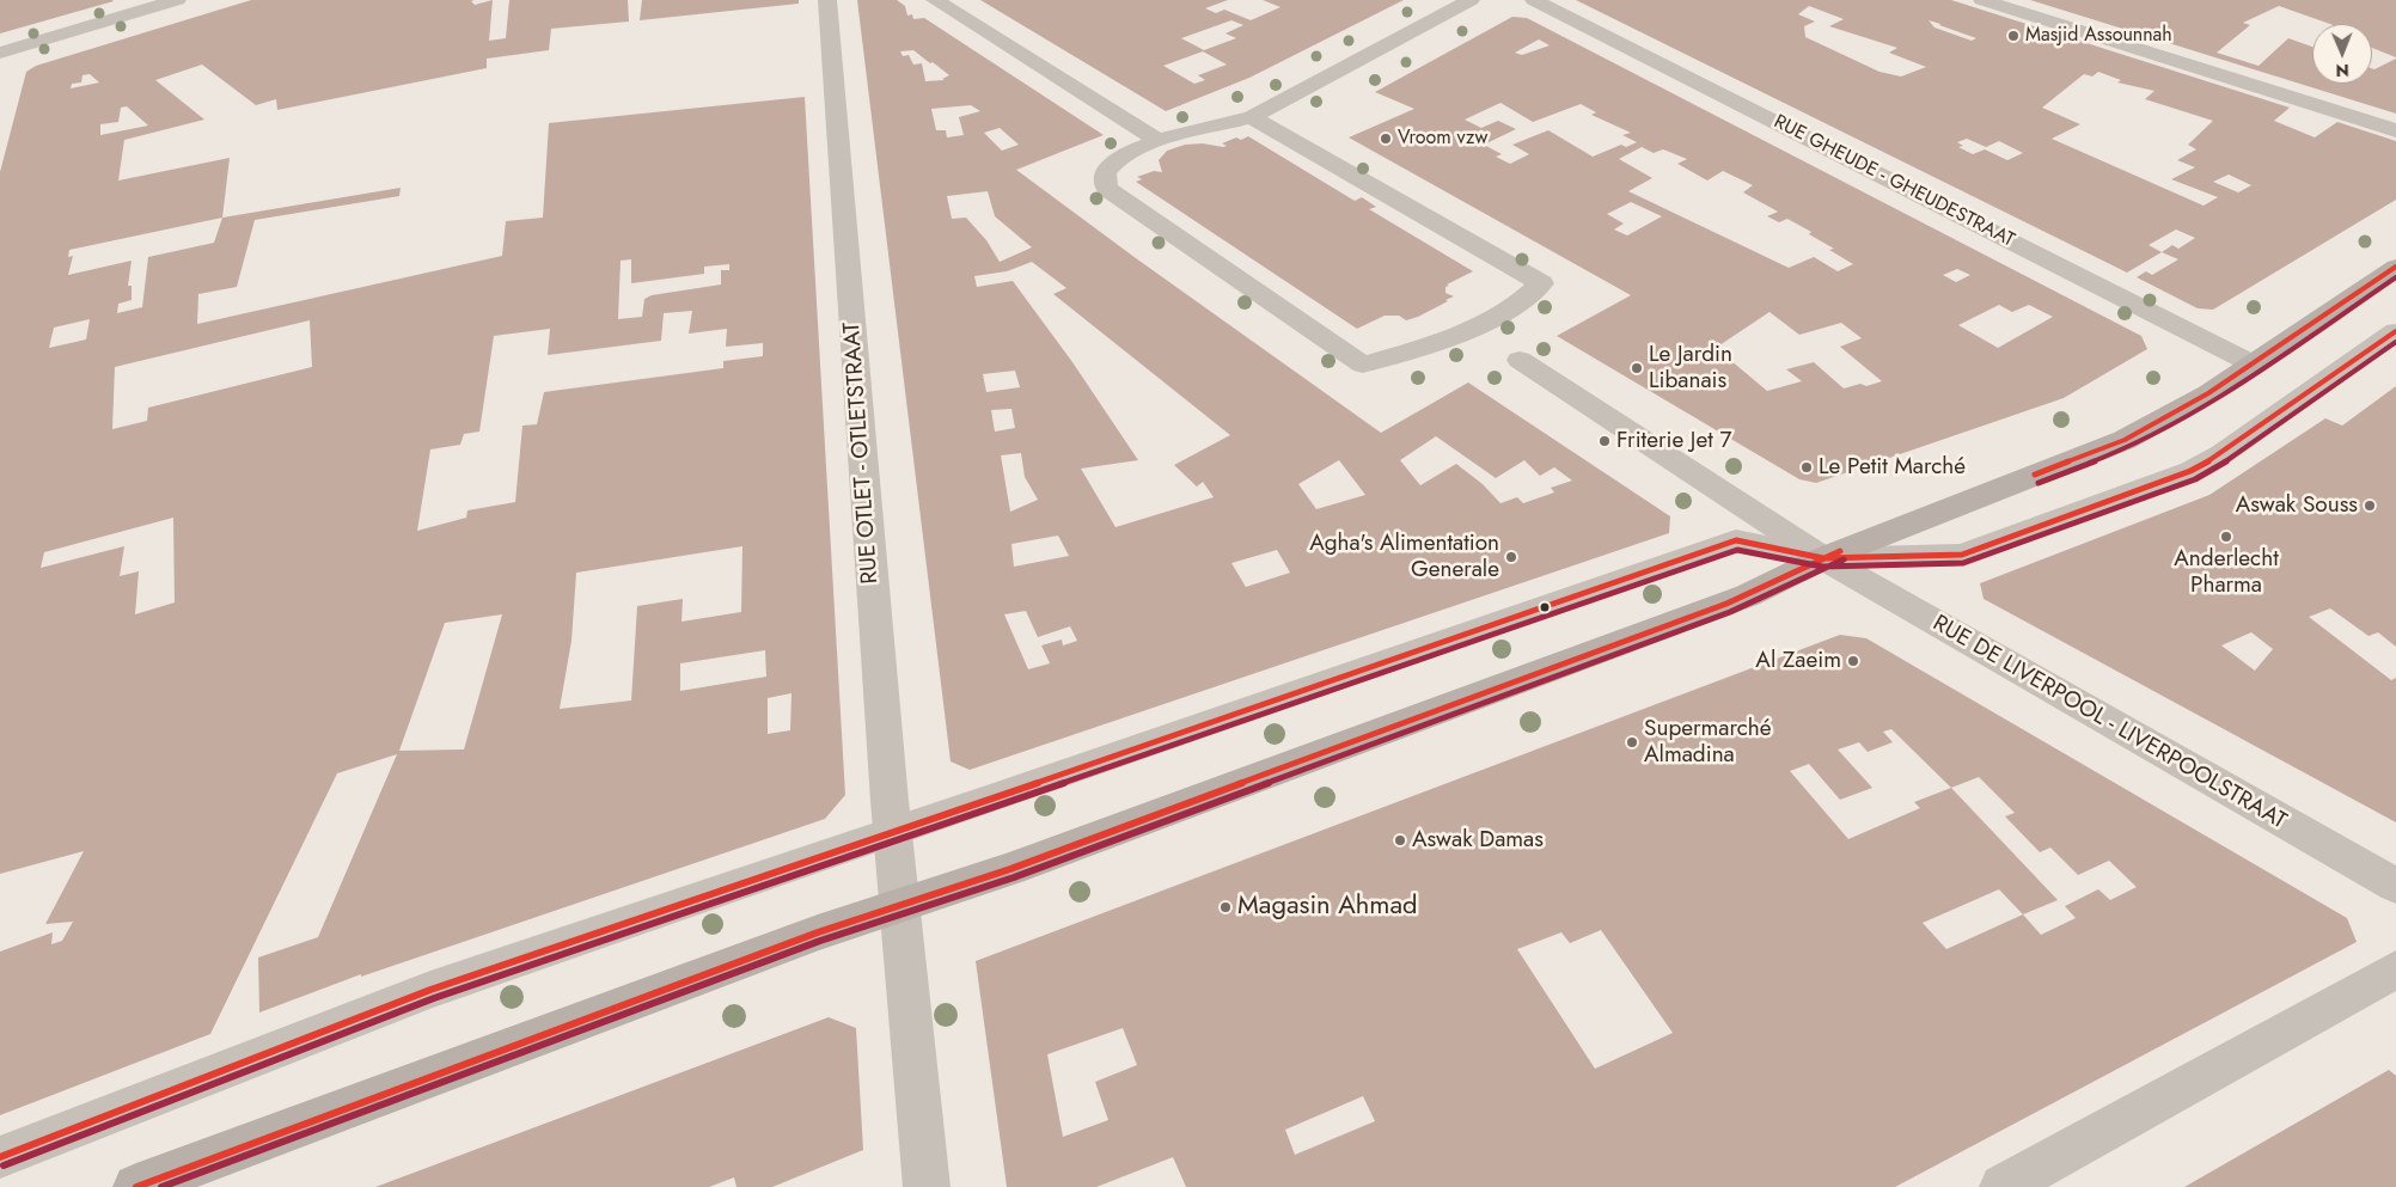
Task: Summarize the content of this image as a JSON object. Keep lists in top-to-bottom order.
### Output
{
  "streets": {
    "street": ["RUE GHEUDE - GHEUDESTRAAT", "RUE OTLET - OTLETSTRAAT", "RUE DE LIVERPOOL - LIVERPOOLSTRAAT"]
  },
  "places": [
    "Masjid Assounnah",
    "Vroom vzw",
    "Le Jardin Libanais",
    "Friterie Jet 7",
    "Le Petit Marché",
    "Aswak Souss",
    "Anderlecht Pharma",
    "Agha's Alimentation Generale",
    "Al Zaeim",
    "Supermarché Almadina",
    "Aswak Damas",
    "Magasin Ahmad"
  ],
  "north": "bottom"
}
